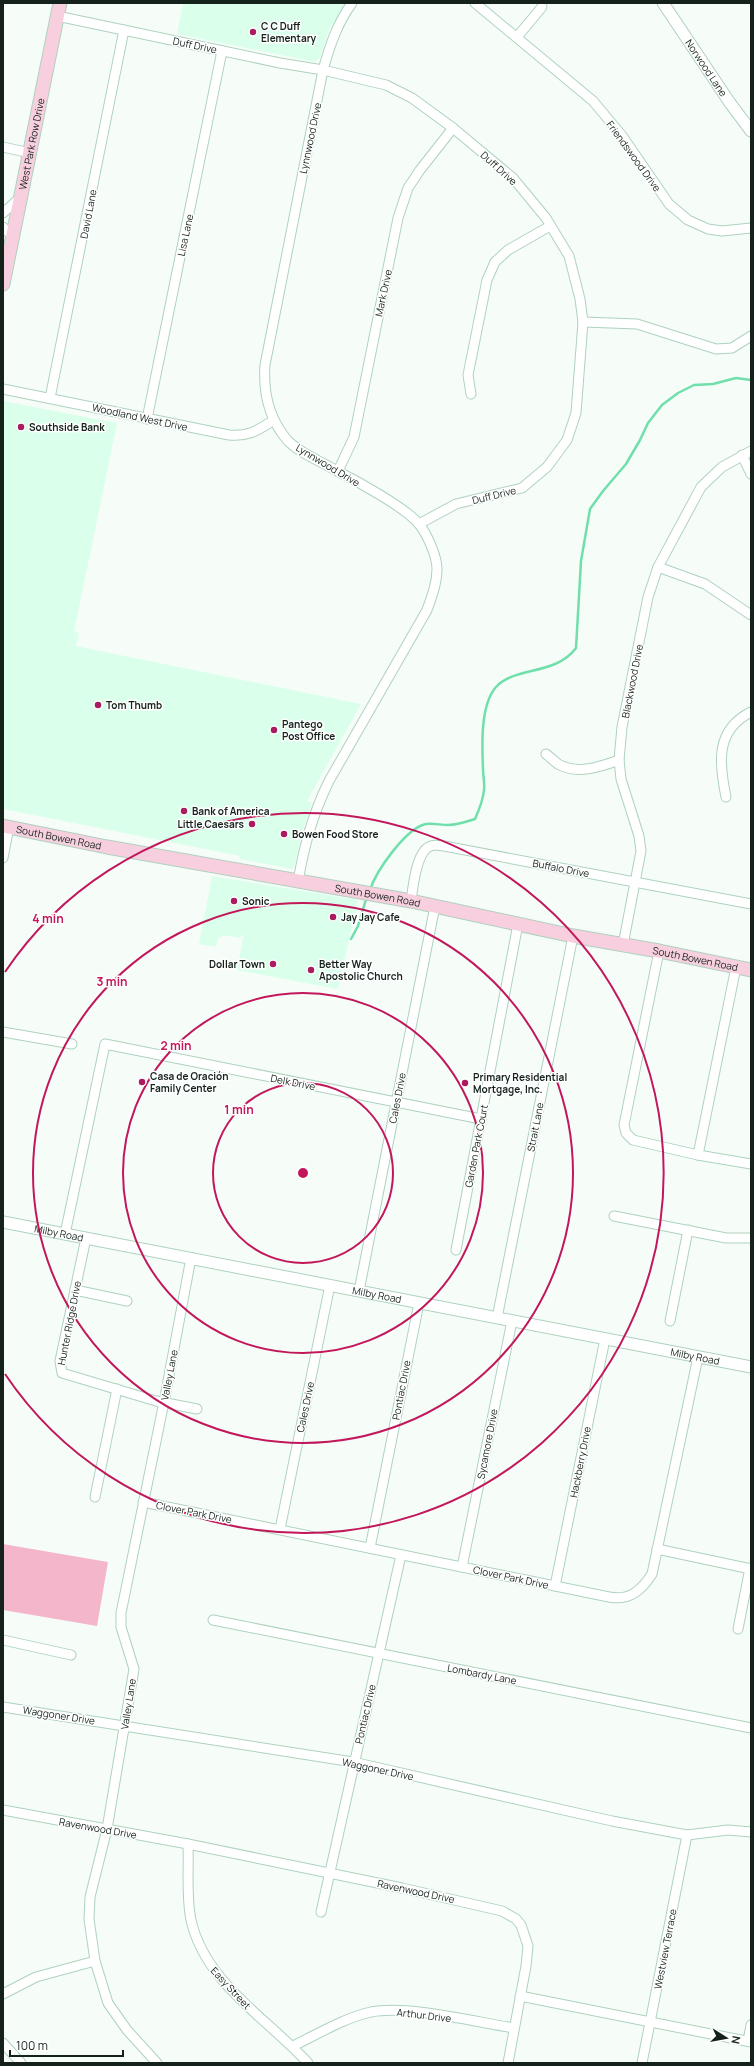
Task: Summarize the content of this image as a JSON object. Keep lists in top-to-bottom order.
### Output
{
  "streets": {
    "main road": ["West Park Row Drive", "South Bowen Road"],
    "street": [
      "Duff Drive",
      "Norwood Lane",
      "Lynnwood Drive",
      "Friendswood Drive",
      "David Lane",
      "Lisa Lane",
      "Mark Drive",
      "Woodland West Drive",
      "Blackwood Drive",
      "Buffalo Drive",
      "Delk Drive",
      "Cales Drive",
      "Strait Lane",
      "Garden Park Court",
      "Milby Road",
      "Hunter Ridge Drive",
      "Valley Lane",
      "Pontiac Drive",
      "Sycamore Drive",
      "Hackberry Drive",
      "Clover Park Drive",
      "Lombardy Lane",
      "Waggoner Drive",
      "Ravenwood Drive",
      "Westview Terrace",
      "Easy Street",
      "Arthur Drive"
    ]
  },
  "crossings": [
    ["Duff Drive", "Lynnwood Drive"],
    ["Duff Drive", "West Park Row Drive"],
    ["Duff Drive", "David Lane"],
    ["Duff Drive", "Lisa Lane"],
    ["Duff Drive", "Mark Drive"],
    ["Lynnwood Drive", "Mark Drive"],
    ["Lynnwood Drive", "Woodland West Drive"],
    ["Lynnwood Drive", "South Bowen Road"],
    ["David Lane", "Woodland West Drive"],
    ["Lisa Lane", "Woodland West Drive"],
    ["Blackwood Drive", "South Bowen Road"],
    ["Blackwood Drive", "Buffalo Drive"],
    ["South Bowen Road", "Buffalo Drive"],
    ["South Bowen Road", "Cales Drive"],
    ["South Bowen Road", "Strait Lane"],
    ["South Bowen Road", "Garden Park Court"],
    ["Delk Drive", "Cales Drive"],
    ["Delk Drive", "Garden Park Court"],
    ["Delk Drive", "Milby Road"],
    ["Cales Drive", "Milby Road"],
    ["Cales Drive", "Clover Park Drive"],
    ["Strait Lane", "Milby Road"],
    ["Milby Road", "Hunter Ridge Drive"],
    ["Milby Road", "Valley Lane"],
    ["Milby Road", "Pontiac Drive"],
    ["Milby Road", "Sycamore Drive"],
    ["Milby Road", "Hackberry Drive"],
    ["Milby Road", "Clover Park Drive"],
    ["Hunter Ridge Drive", "Valley Lane"],
    ["Valley Lane", "Clover Park Drive"],
    ["Valley Lane", "Waggoner Drive"],
    ["Valley Lane", "Ravenwood Drive"],
    ["Pontiac Drive", "Clover Park Drive"],
    ["Pontiac Drive", "Lombardy Lane"],
    ["Pontiac Drive", "Waggoner Drive"],
    ["Pontiac Drive", "Ravenwood Drive"],
    ["Sycamore Drive", "Clover Park Drive"],
    ["Hackberry Drive", "Clover Park Drive"],
    ["Waggoner Drive", "Westview Terrace"],
    ["Ravenwood Drive", "Easy Street"],
    ["Ravenwood Drive", "Arthur Drive"],
    ["Easy Street", "Arthur Drive"]
  ],
  "places": [
    "C C Duff Elementary",
    "Southside Bank",
    "Tom Thumb",
    "Pantego Post Office",
    "Bank of America",
    "Little Caesars",
    "Bowen Food Store",
    "Sonic",
    "Jay Jay Cafe",
    "Dollar Town",
    "Better Way Apostolic Church",
    "Casa de Oración Family Center",
    "Primary Residential Mortgage, Inc."
  ],
  "scale_bar": "100 m",
  "north": "right",
  "rings": [
    "4 min",
    "3 min",
    "2 min",
    "1 min"
  ]
}
